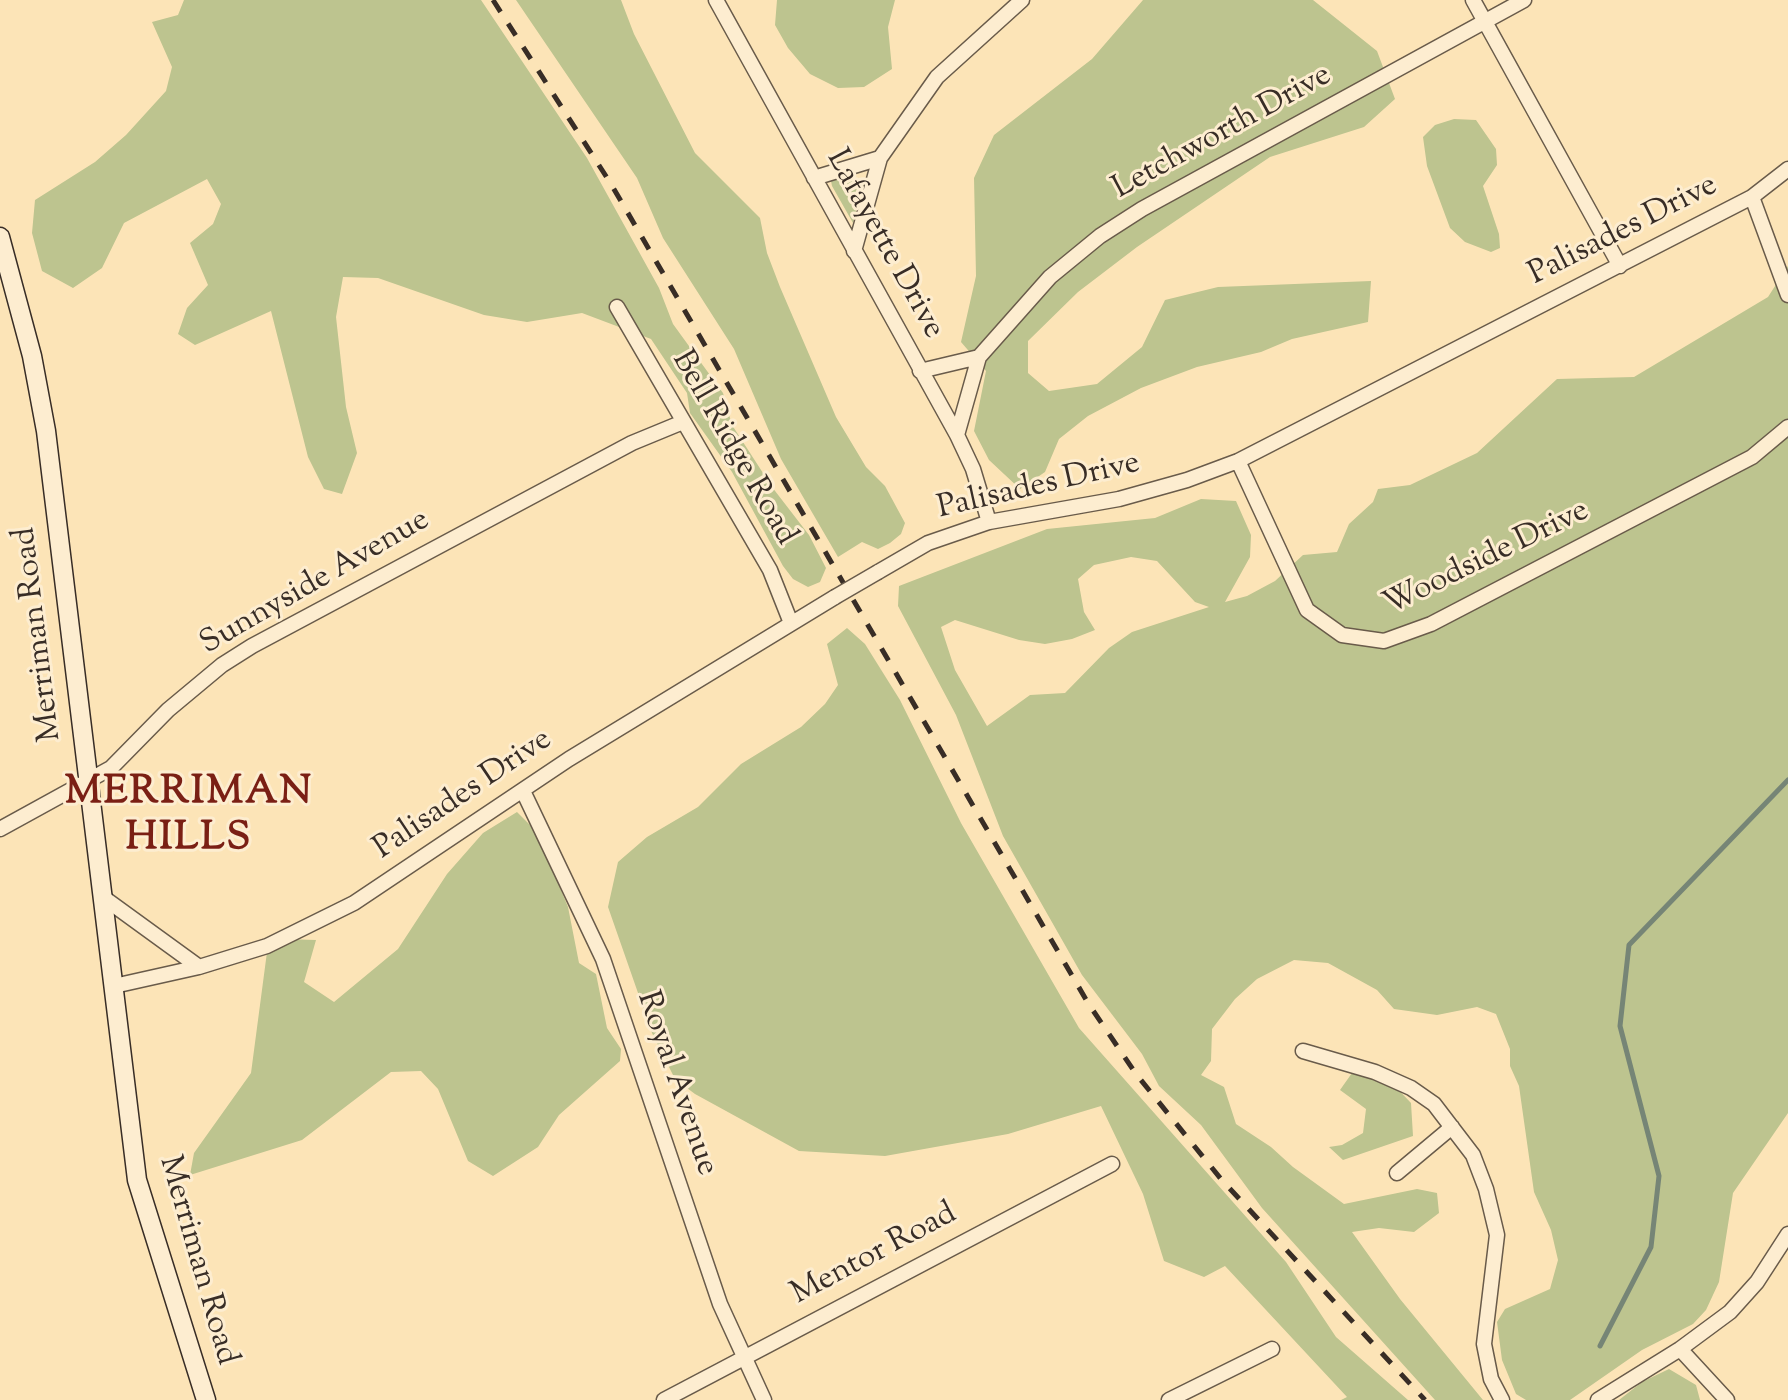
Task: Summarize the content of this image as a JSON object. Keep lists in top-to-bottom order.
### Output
{
  "streets": {
    "main road": ["Merriman Road"],
    "street": [
      "Letchworth Drive",
      "Palisades Drive",
      "Lafayette Drive",
      "Bell Ridge Road",
      "Woodside Drive",
      "Sunnyside Avenue",
      "Royal Avenue",
      "Mentor Road"
    ]
  },
  "crossings": [
    ["Letchworth Drive", "Lafayette Drive"],
    ["Palisades Drive", "Lafayette Drive"],
    ["Palisades Drive", "Bell Ridge Road"],
    ["Palisades Drive", "Woodside Drive"],
    ["Palisades Drive", "Merriman Road"],
    ["Palisades Drive", "Royal Avenue"],
    ["Bell Ridge Road", "Sunnyside Avenue"],
    ["Sunnyside Avenue", "Merriman Road"],
    ["Royal Avenue", "Mentor Road"]
  ],
  "districts": ["MERRIMAN HILLS"]
}
